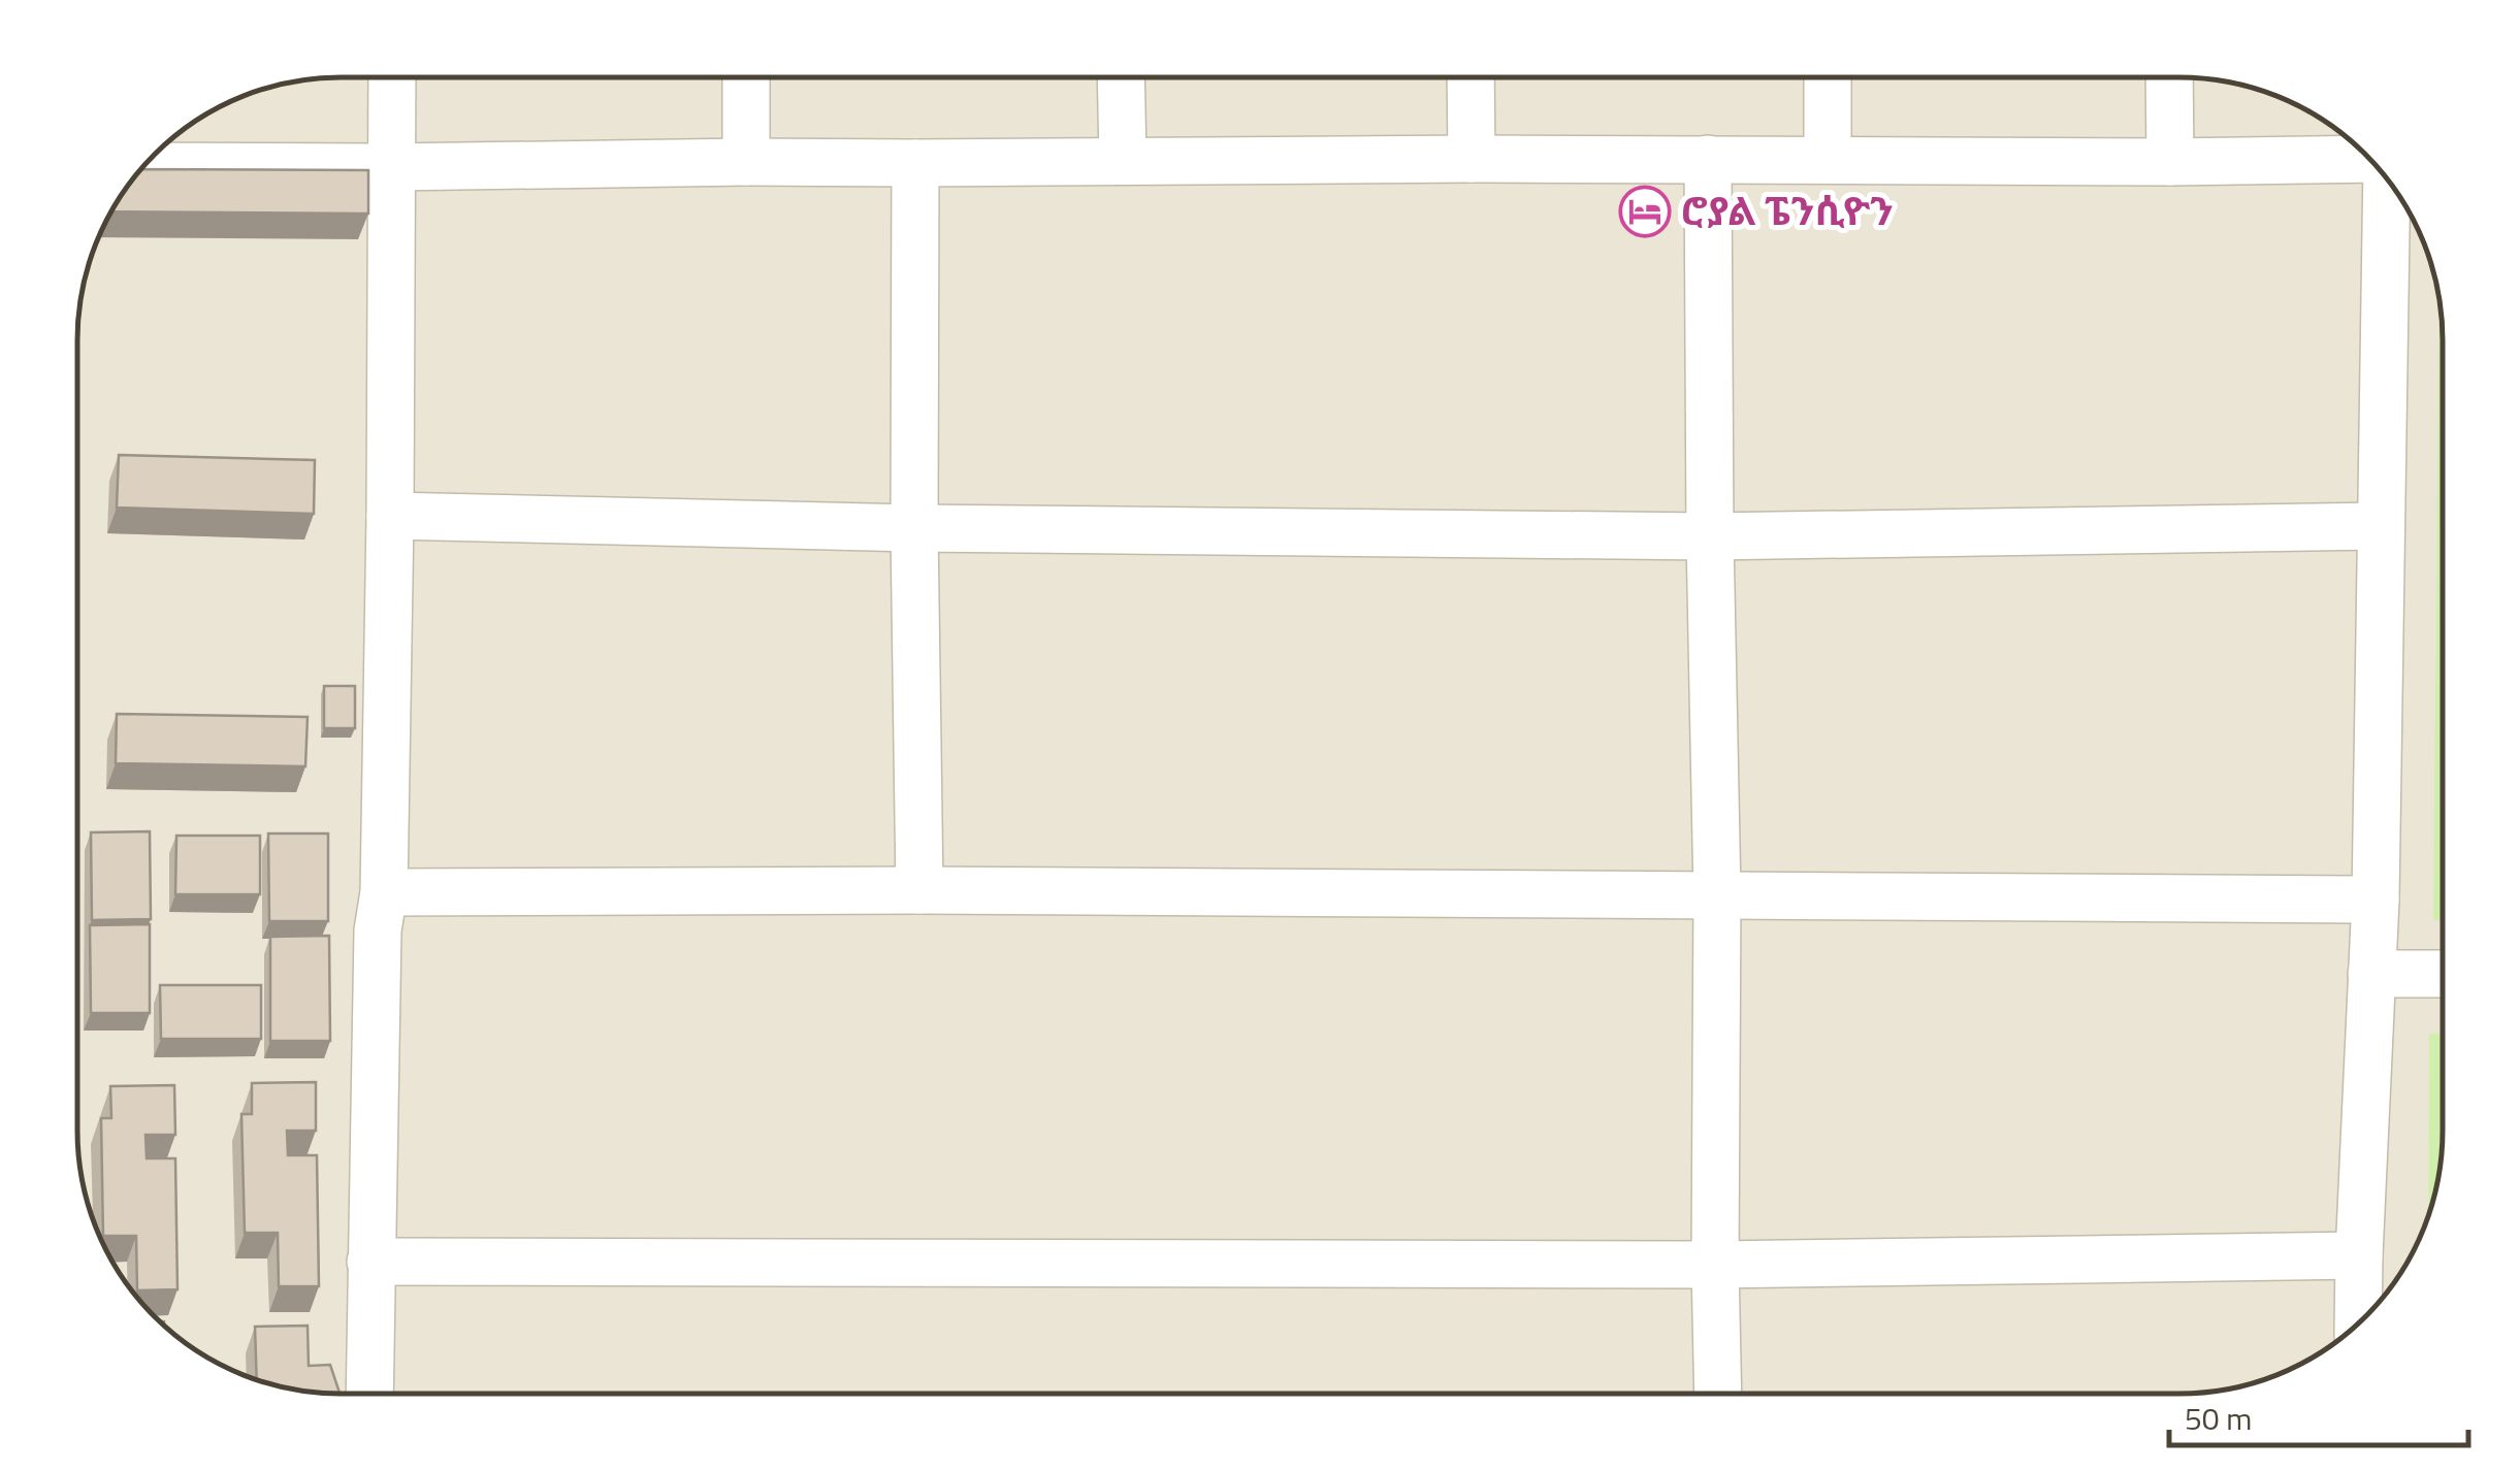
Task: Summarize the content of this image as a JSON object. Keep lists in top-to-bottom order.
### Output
{
  "places": {
    "hotel": ["ሮያል ፔንሲዮን"]
  },
  "scale_bar": "50 m"
}
